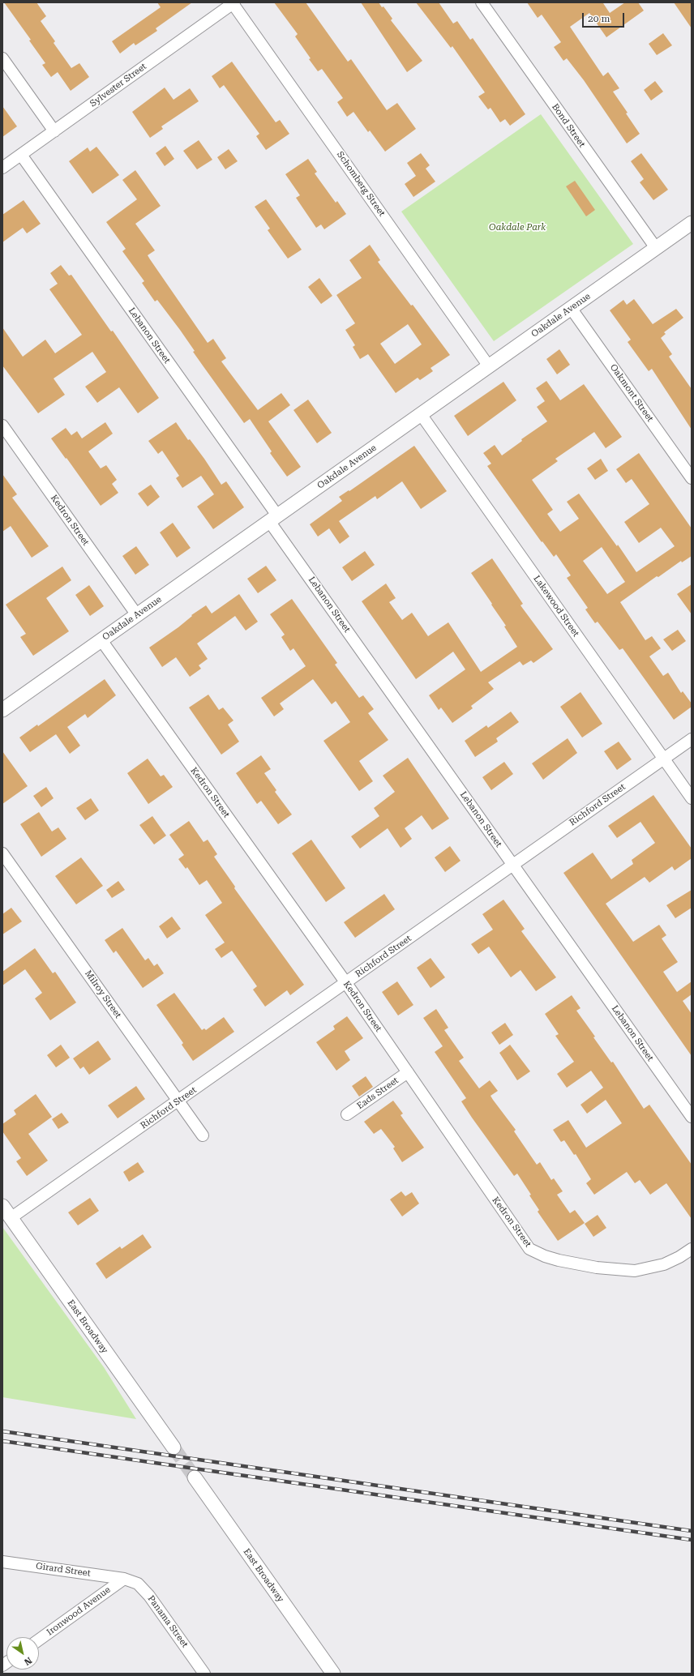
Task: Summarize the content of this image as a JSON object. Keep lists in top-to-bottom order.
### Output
{
  "streets": {
    "street": [
      "Sylvester Street",
      "Bond Street",
      "Schomberg Street",
      "Oakdale Avenue",
      "Lebanon Street",
      "Oakmont Street",
      "Kedron Street",
      "Lakewood Street",
      "Richford Street",
      "Milroy Street",
      "Eads Street",
      "East Broadway",
      "Girard Street",
      "Ironwood Avenue",
      "Panama Street"
    ]
  },
  "crossings": [
    ["Sylvester Street", "Schomberg Street"],
    ["Sylvester Street", "Lebanon Street"],
    ["Bond Street", "Oakdale Avenue"],
    ["Schomberg Street", "Oakdale Avenue"],
    ["Oakdale Avenue", "Lebanon Street"],
    ["Oakdale Avenue", "Oakmont Street"],
    ["Oakdale Avenue", "Kedron Street"],
    ["Oakdale Avenue", "Lakewood Street"],
    ["Lebanon Street", "Richford Street"],
    ["Kedron Street", "Richford Street"],
    ["Kedron Street", "Eads Street"],
    ["Lakewood Street", "Richford Street"],
    ["Richford Street", "Milroy Street"],
    ["Richford Street", "East Broadway"],
    ["Girard Street", "Ironwood Avenue"],
    ["Girard Street", "Panama Street"],
    ["Ironwood Avenue", "Panama Street"]
  ],
  "parks": ["Oakdale Park"],
  "scale_bar": "20 m",
  "north": "bottom right"
}
